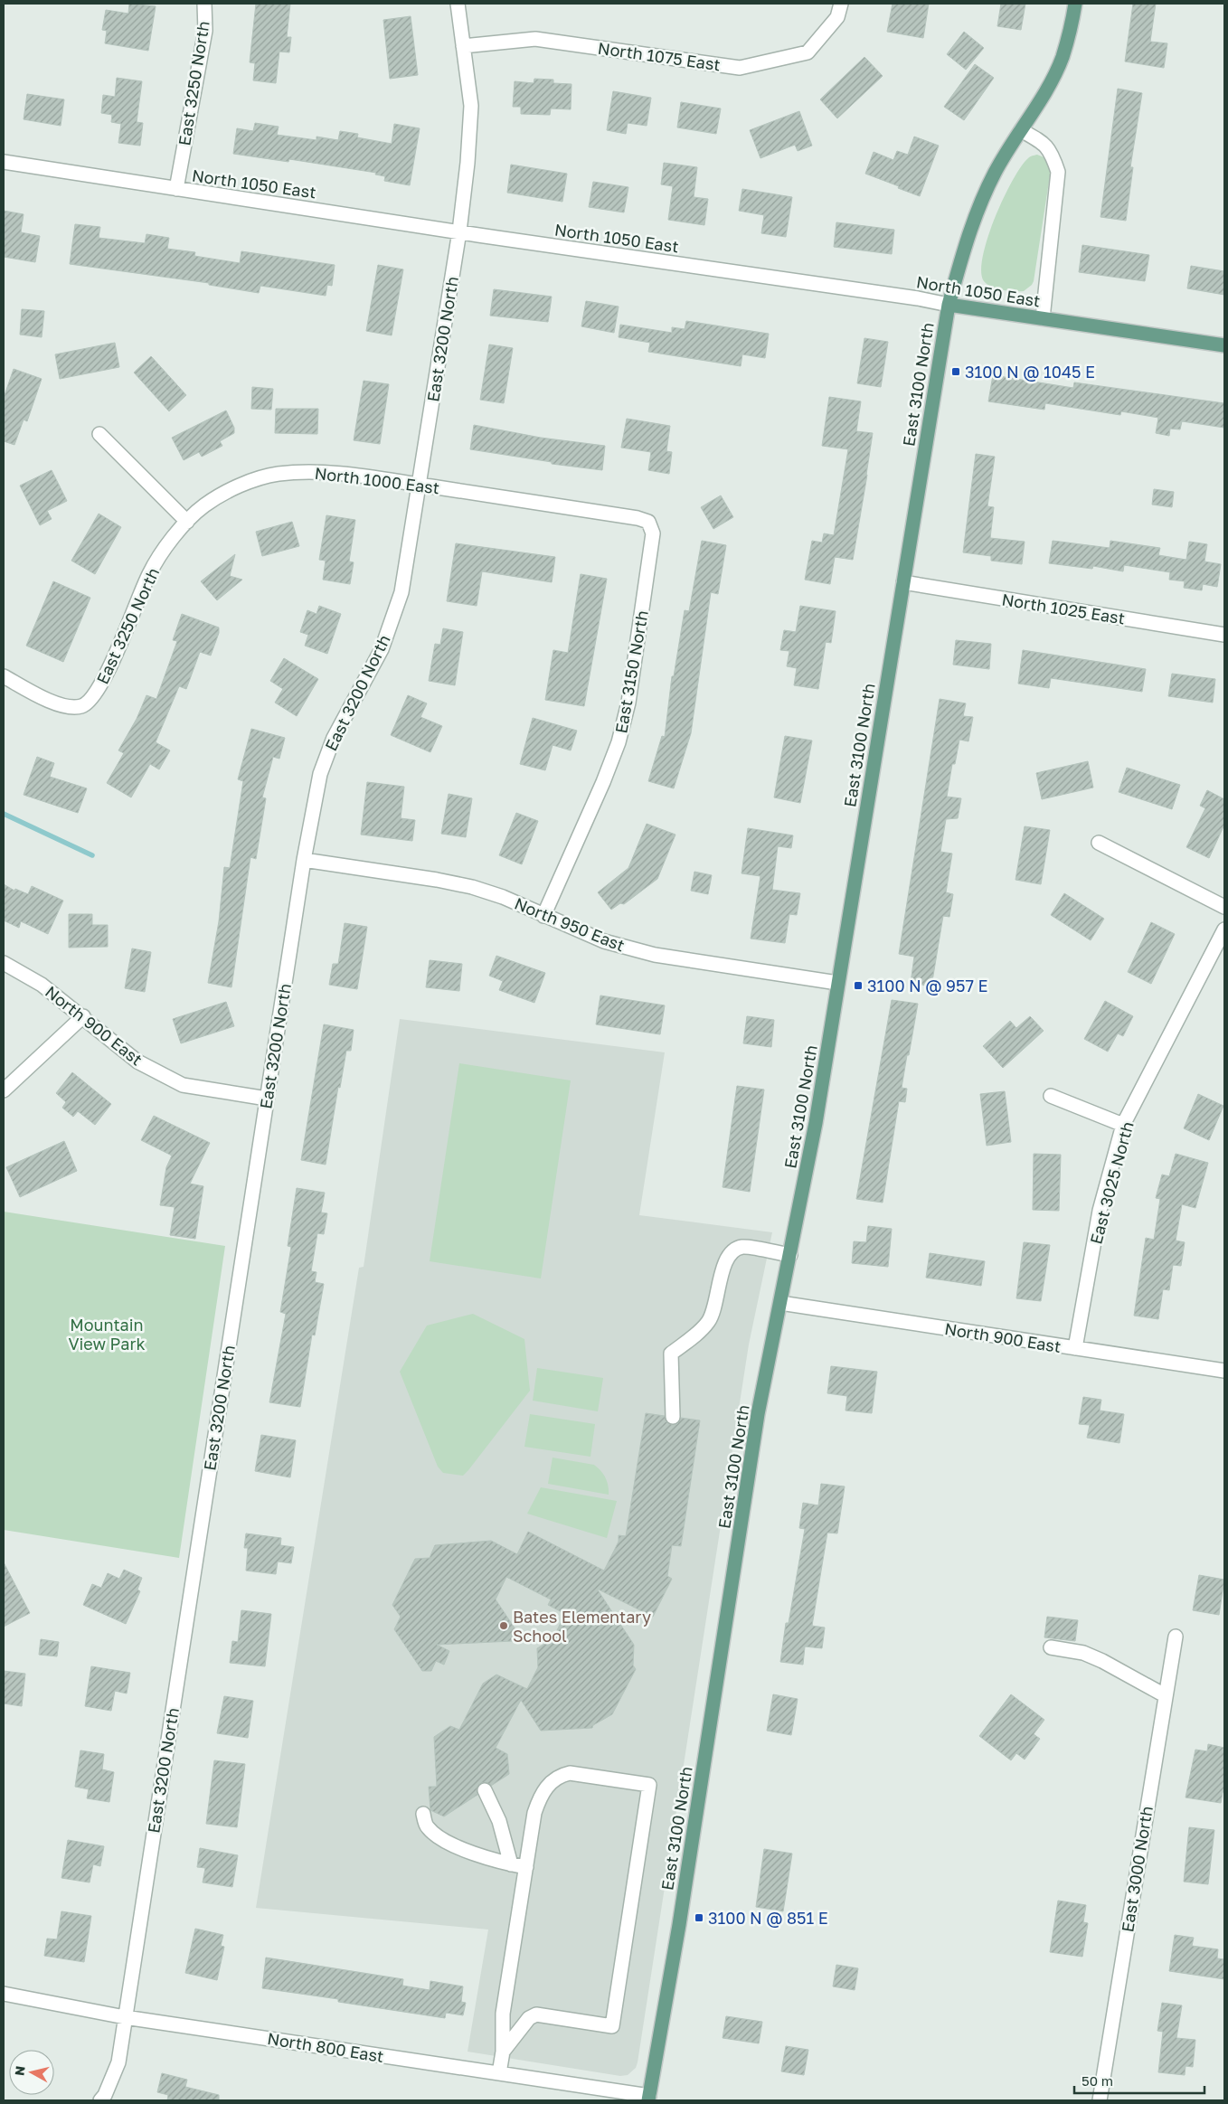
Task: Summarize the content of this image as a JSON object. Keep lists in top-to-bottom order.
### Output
{
  "streets": {
    "main road": ["North 1050 East", "East 3100 North"],
    "street": [
      "North 1075 East",
      "East 3250 North",
      "East 3200 North",
      "North 1000 East",
      "North 1025 East",
      "East 3150 North",
      "North 950 East",
      "North 900 East",
      "East 3025 North",
      "East 3000 North",
      "North 800 East"
    ]
  },
  "crossings": [
    ["North 1075 East", "East 3200 North"],
    ["East 3250 North", "North 1050 East"],
    ["East 3250 North", "North 1000 East"],
    ["North 1050 East", "East 3200 North"],
    ["North 1050 East", "East 3100 North"],
    ["East 3200 North", "North 1000 East"],
    ["East 3200 North", "North 950 East"],
    ["East 3200 North", "North 900 East"],
    ["East 3200 North", "North 800 East"],
    ["East 3100 North", "North 1025 East"],
    ["East 3100 North", "North 950 East"],
    ["East 3100 North", "North 900 East"],
    ["East 3100 North", "North 800 East"],
    ["North 1000 East", "East 3150 North"],
    ["East 3150 North", "North 950 East"],
    ["North 900 East", "East 3025 North"]
  ],
  "parks": ["Mountain View Park"],
  "places": {
    "transit": ["3100 N @ 1045 E", "3100 N @ 957 E", "3100 N @ 851 E"],
    "other": ["Bates Elementary School"]
  },
  "scale_bar": "50 m",
  "north": "left"
}
